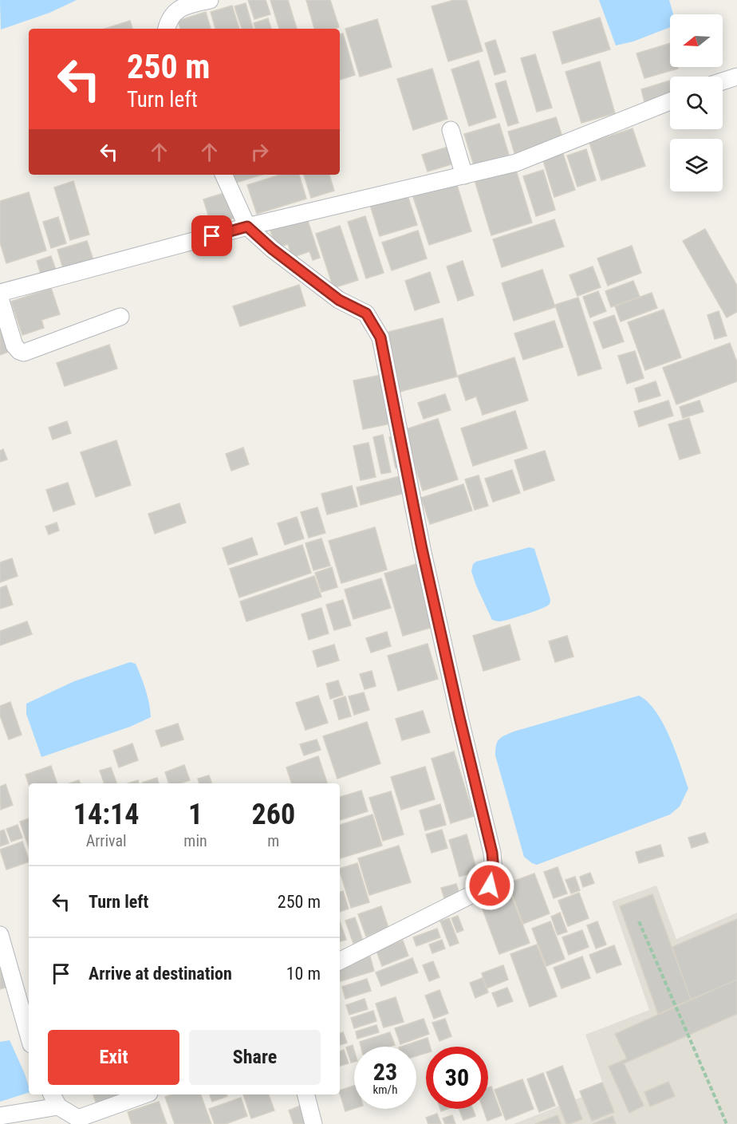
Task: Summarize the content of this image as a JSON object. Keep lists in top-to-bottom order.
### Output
{
  "north": "left",
  "page": {
    "turn": ["250 m", "Turn left"],
    "eta": [
      "14:14",
      "Arrival",
      "1",
      "min",
      "260",
      "m"
    ],
    "list": [
      {
        "name": "Turn left",
        "value": "250 m"
      },
      {
        "name": "Arrive at destination",
        "value": "10 m"
      }
    ],
    "buttons": ["Exit", "Share"],
    "speed": "23 km/h",
    "limit": "30"
  }
}
